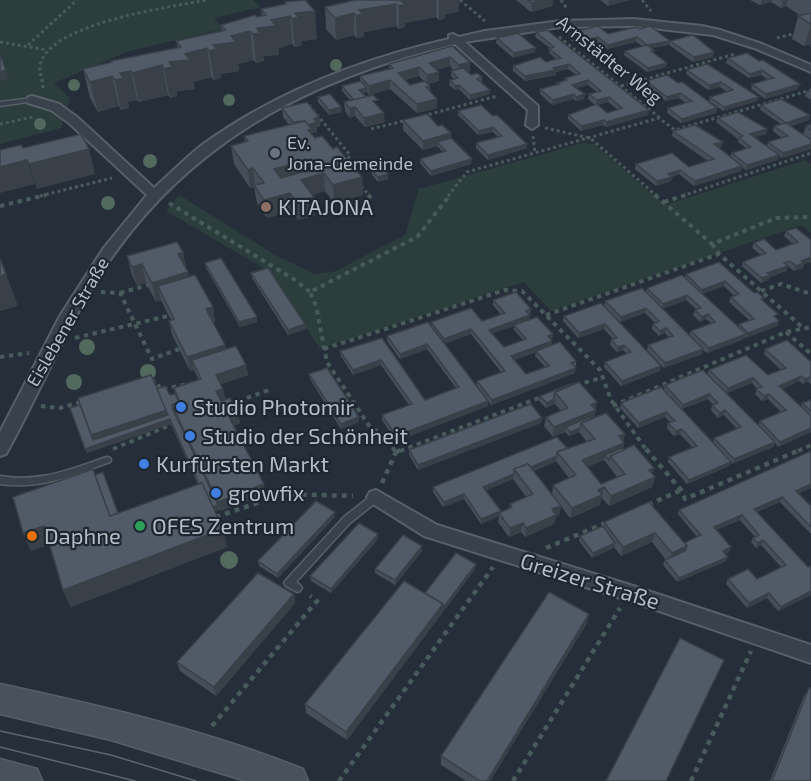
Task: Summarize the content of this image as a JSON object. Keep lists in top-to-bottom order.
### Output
{
  "streets": {
    "street": ["Eislebener Straße", "Greizer Straße"],
    "path": ["Arnstädter Weg"]
  },
  "crossings": [
    ["Arnstädter Weg", "Eislebener Straße"]
  ],
  "places": [
    "Ev. Jona-Gemeinde",
    "KITAJONA",
    "Studio Photomir",
    "Studio der Schönheit",
    "Kurfürsten Markt",
    "growfix",
    "OFES Zentrum",
    "Daphne"
  ]
}
